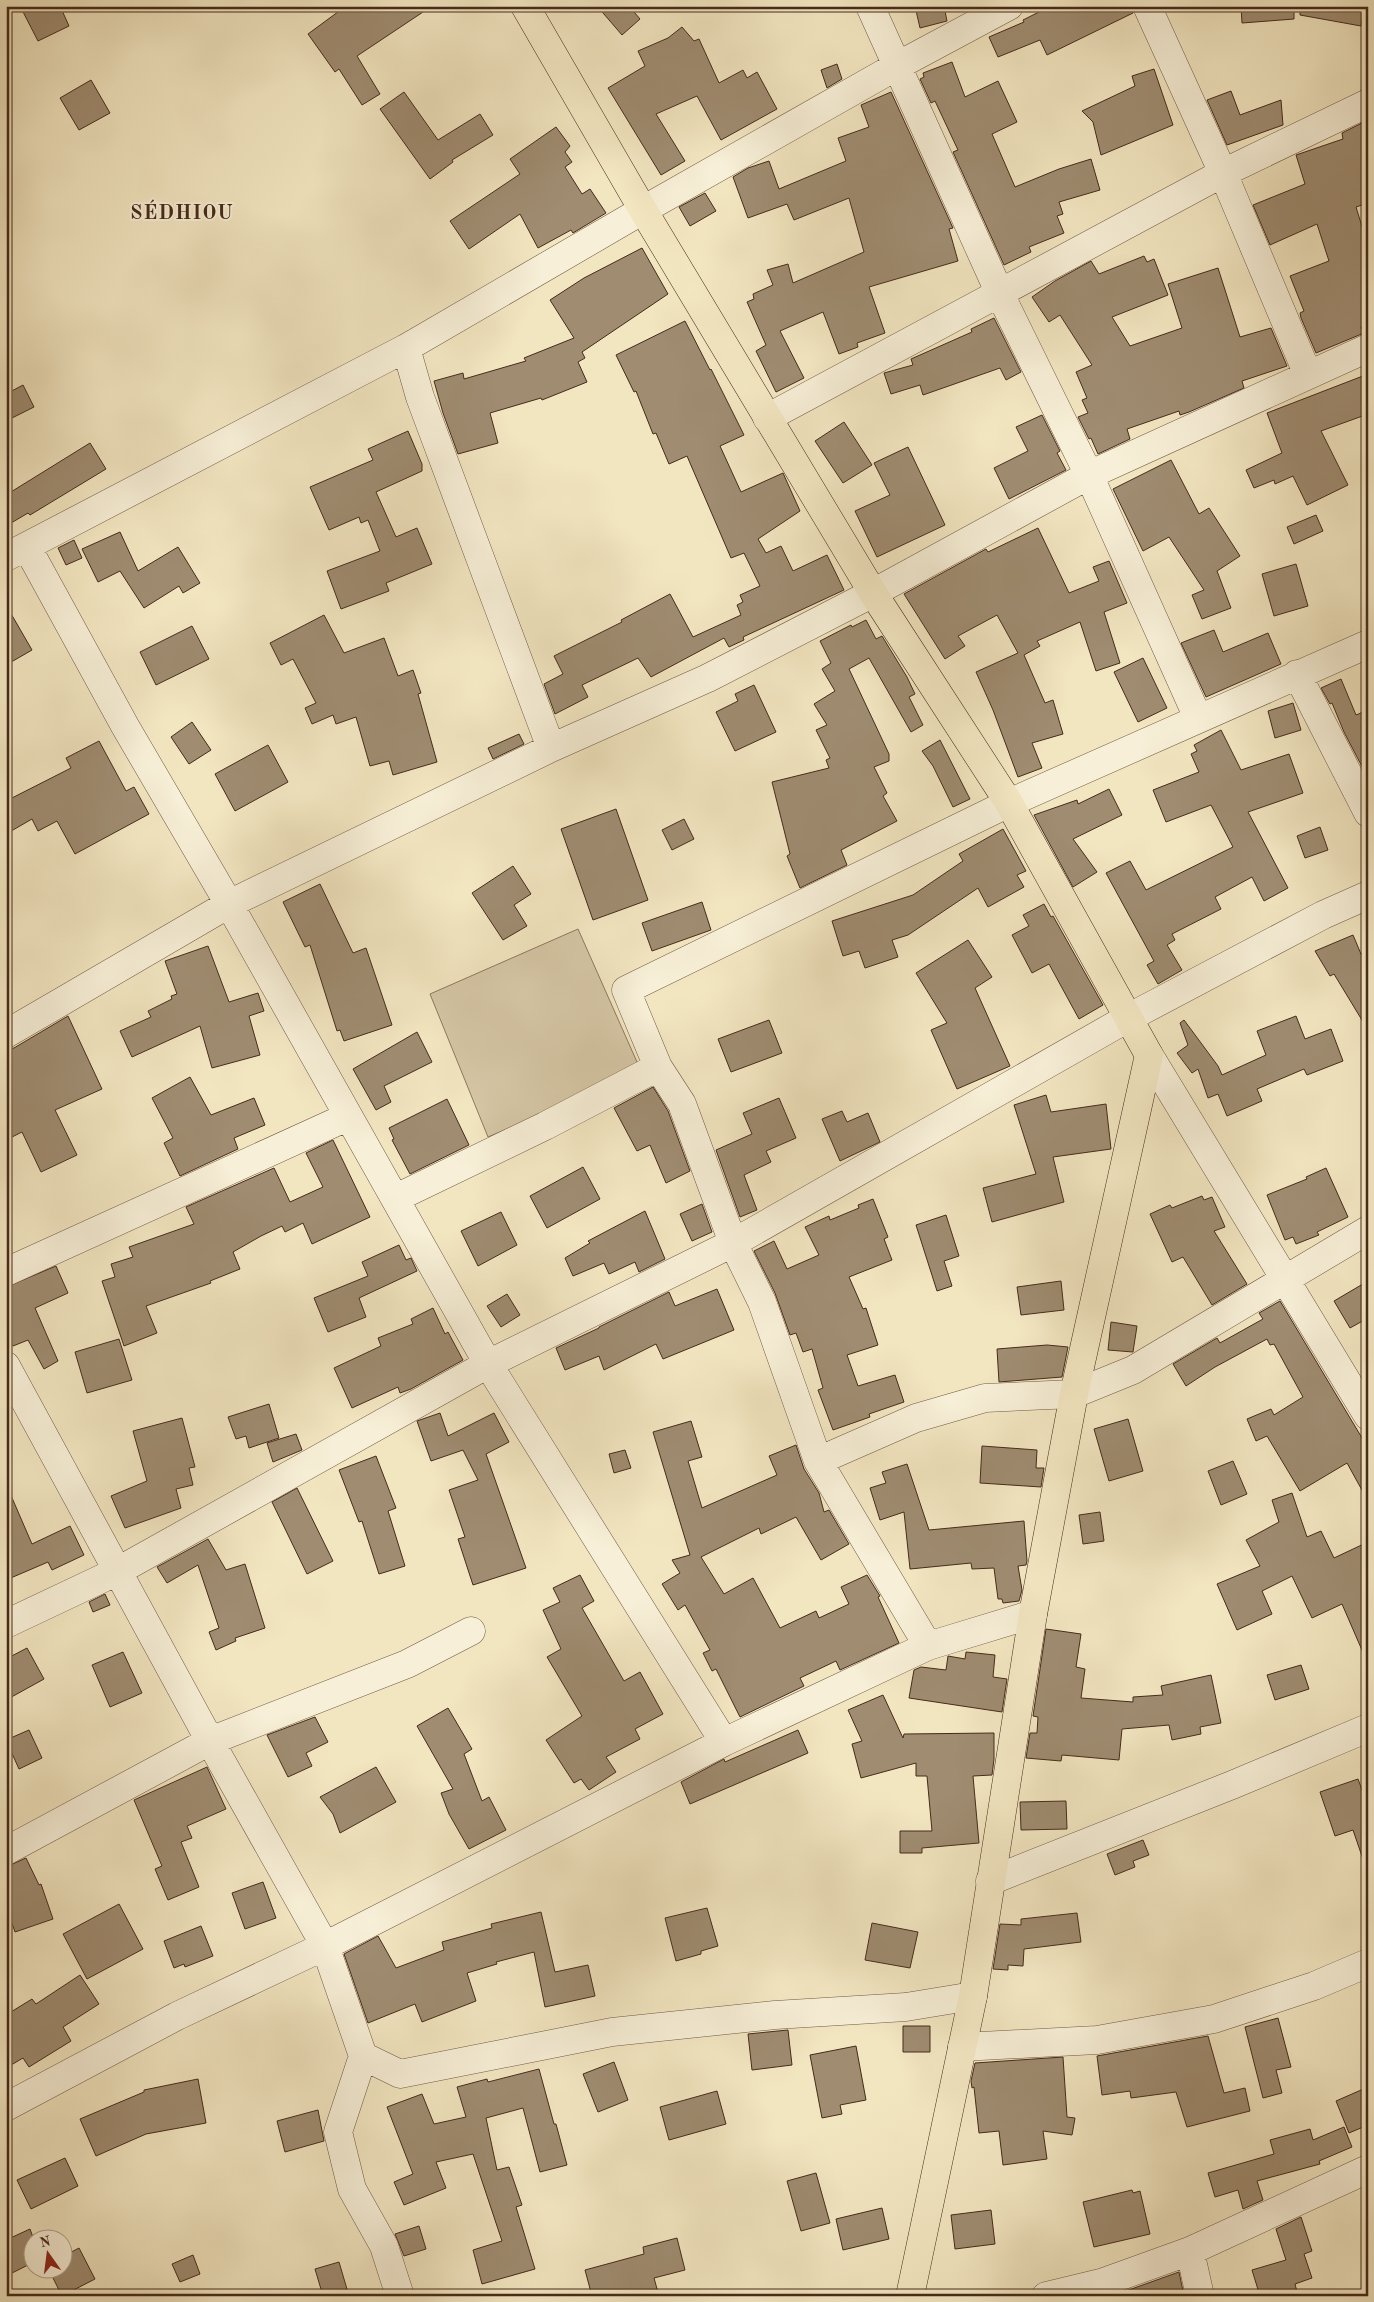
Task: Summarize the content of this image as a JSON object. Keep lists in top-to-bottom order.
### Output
{
  "districts": ["SÉDHIOU"],
  "north": "top"
}
